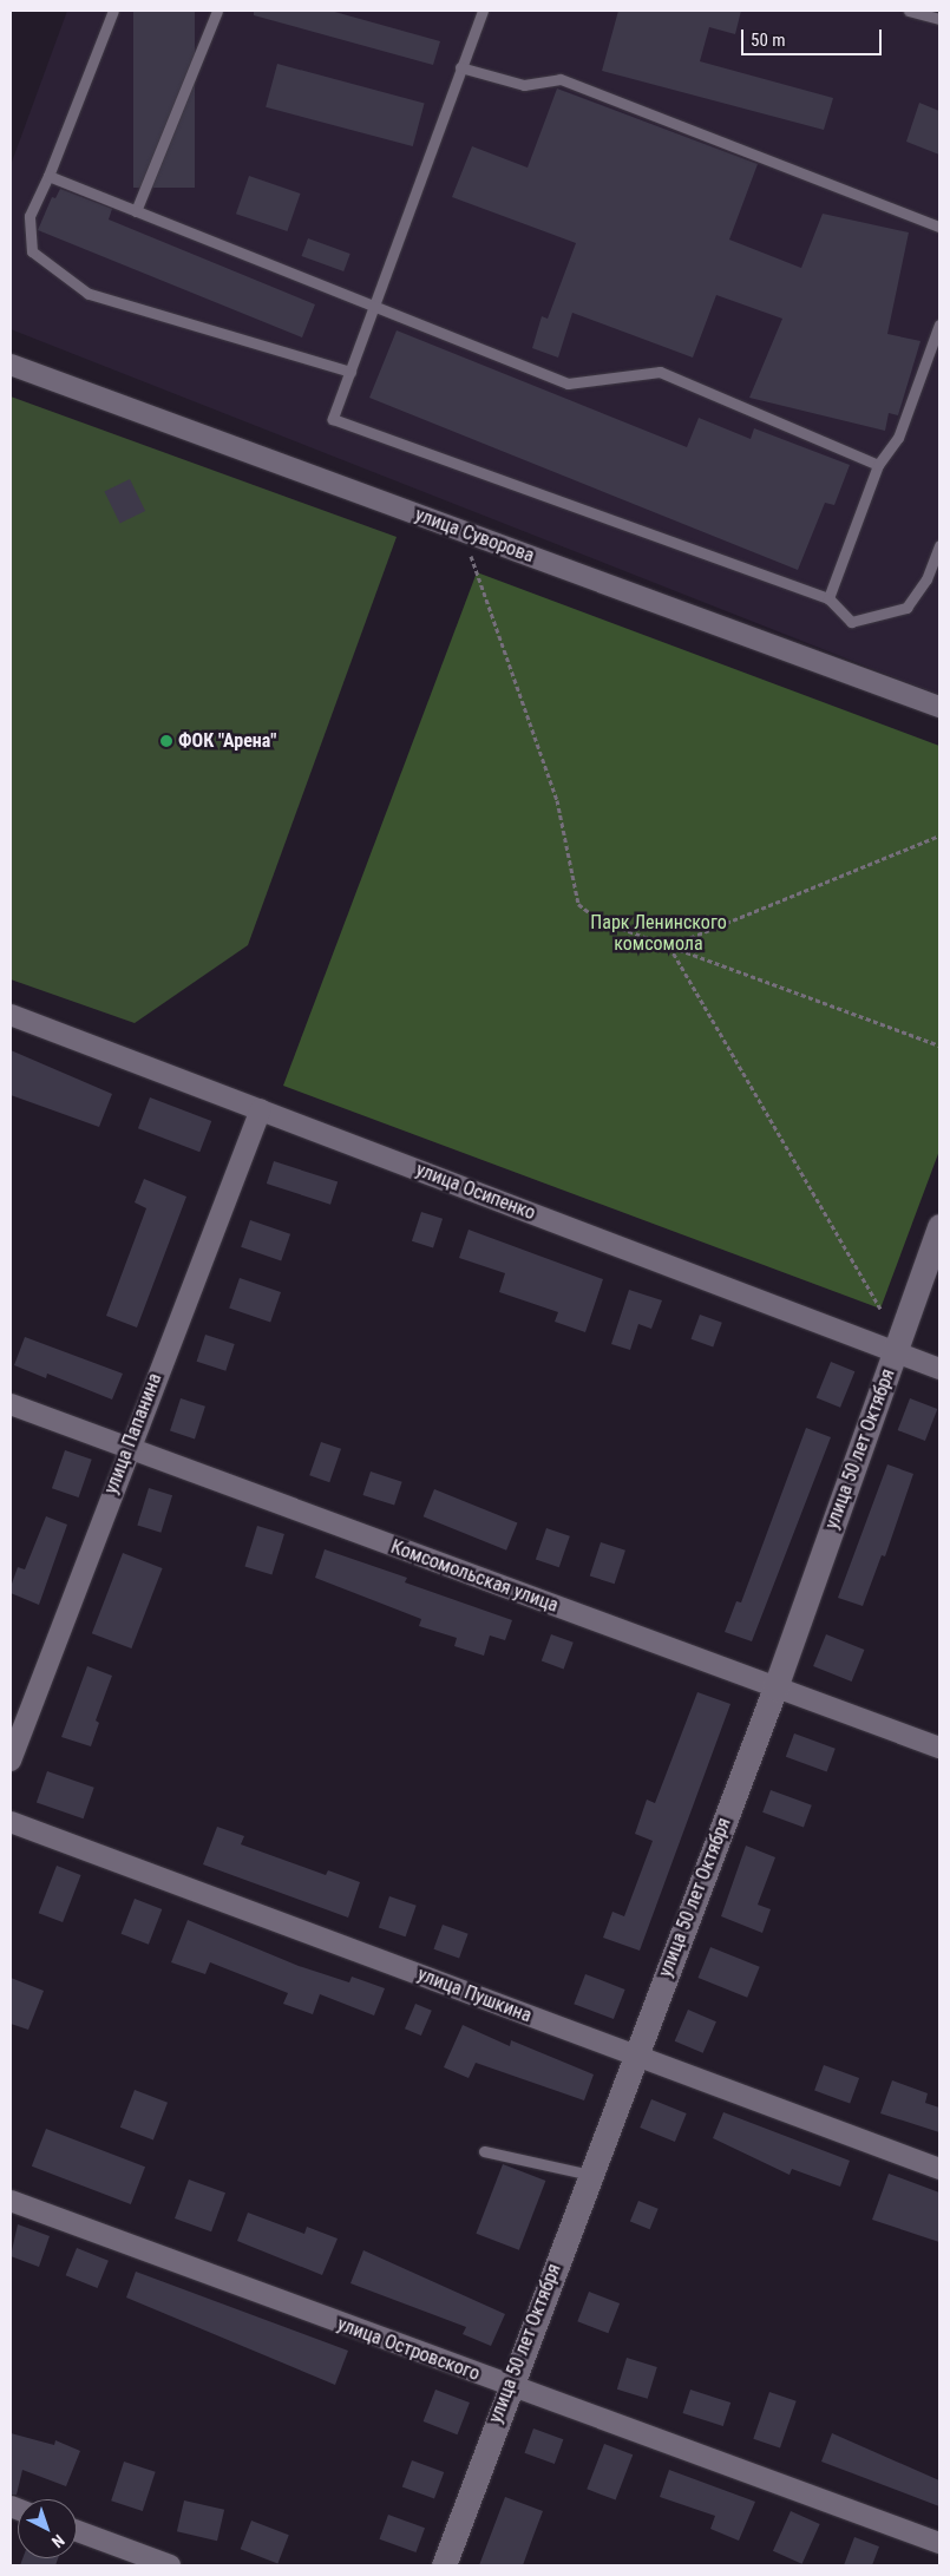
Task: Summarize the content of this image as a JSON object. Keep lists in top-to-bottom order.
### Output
{
  "streets": {
    "street": [
      "улица Суворова",
      "улица Осипенко",
      "улица Папанина",
      "улица 50 лет Октября",
      "Комсомольская улица",
      "улица Пушкина",
      "улица Островского"
    ]
  },
  "crossings": [
    ["улица Осипенко", "улица Папанина"],
    ["улица Осипенко", "улица 50 лет Октября"],
    ["улица Папанина", "Комсомольская улица"],
    ["улица 50 лет Октября", "Комсомольская улица"],
    ["улица 50 лет Октября", "улица Пушкина"],
    ["улица 50 лет Октября", "улица Островского"]
  ],
  "parks": ["Парк Ленинского комсомола"],
  "places": ["ФОК \"Арена\""],
  "scale_bar": "50 m",
  "north": "bottom right"
}
